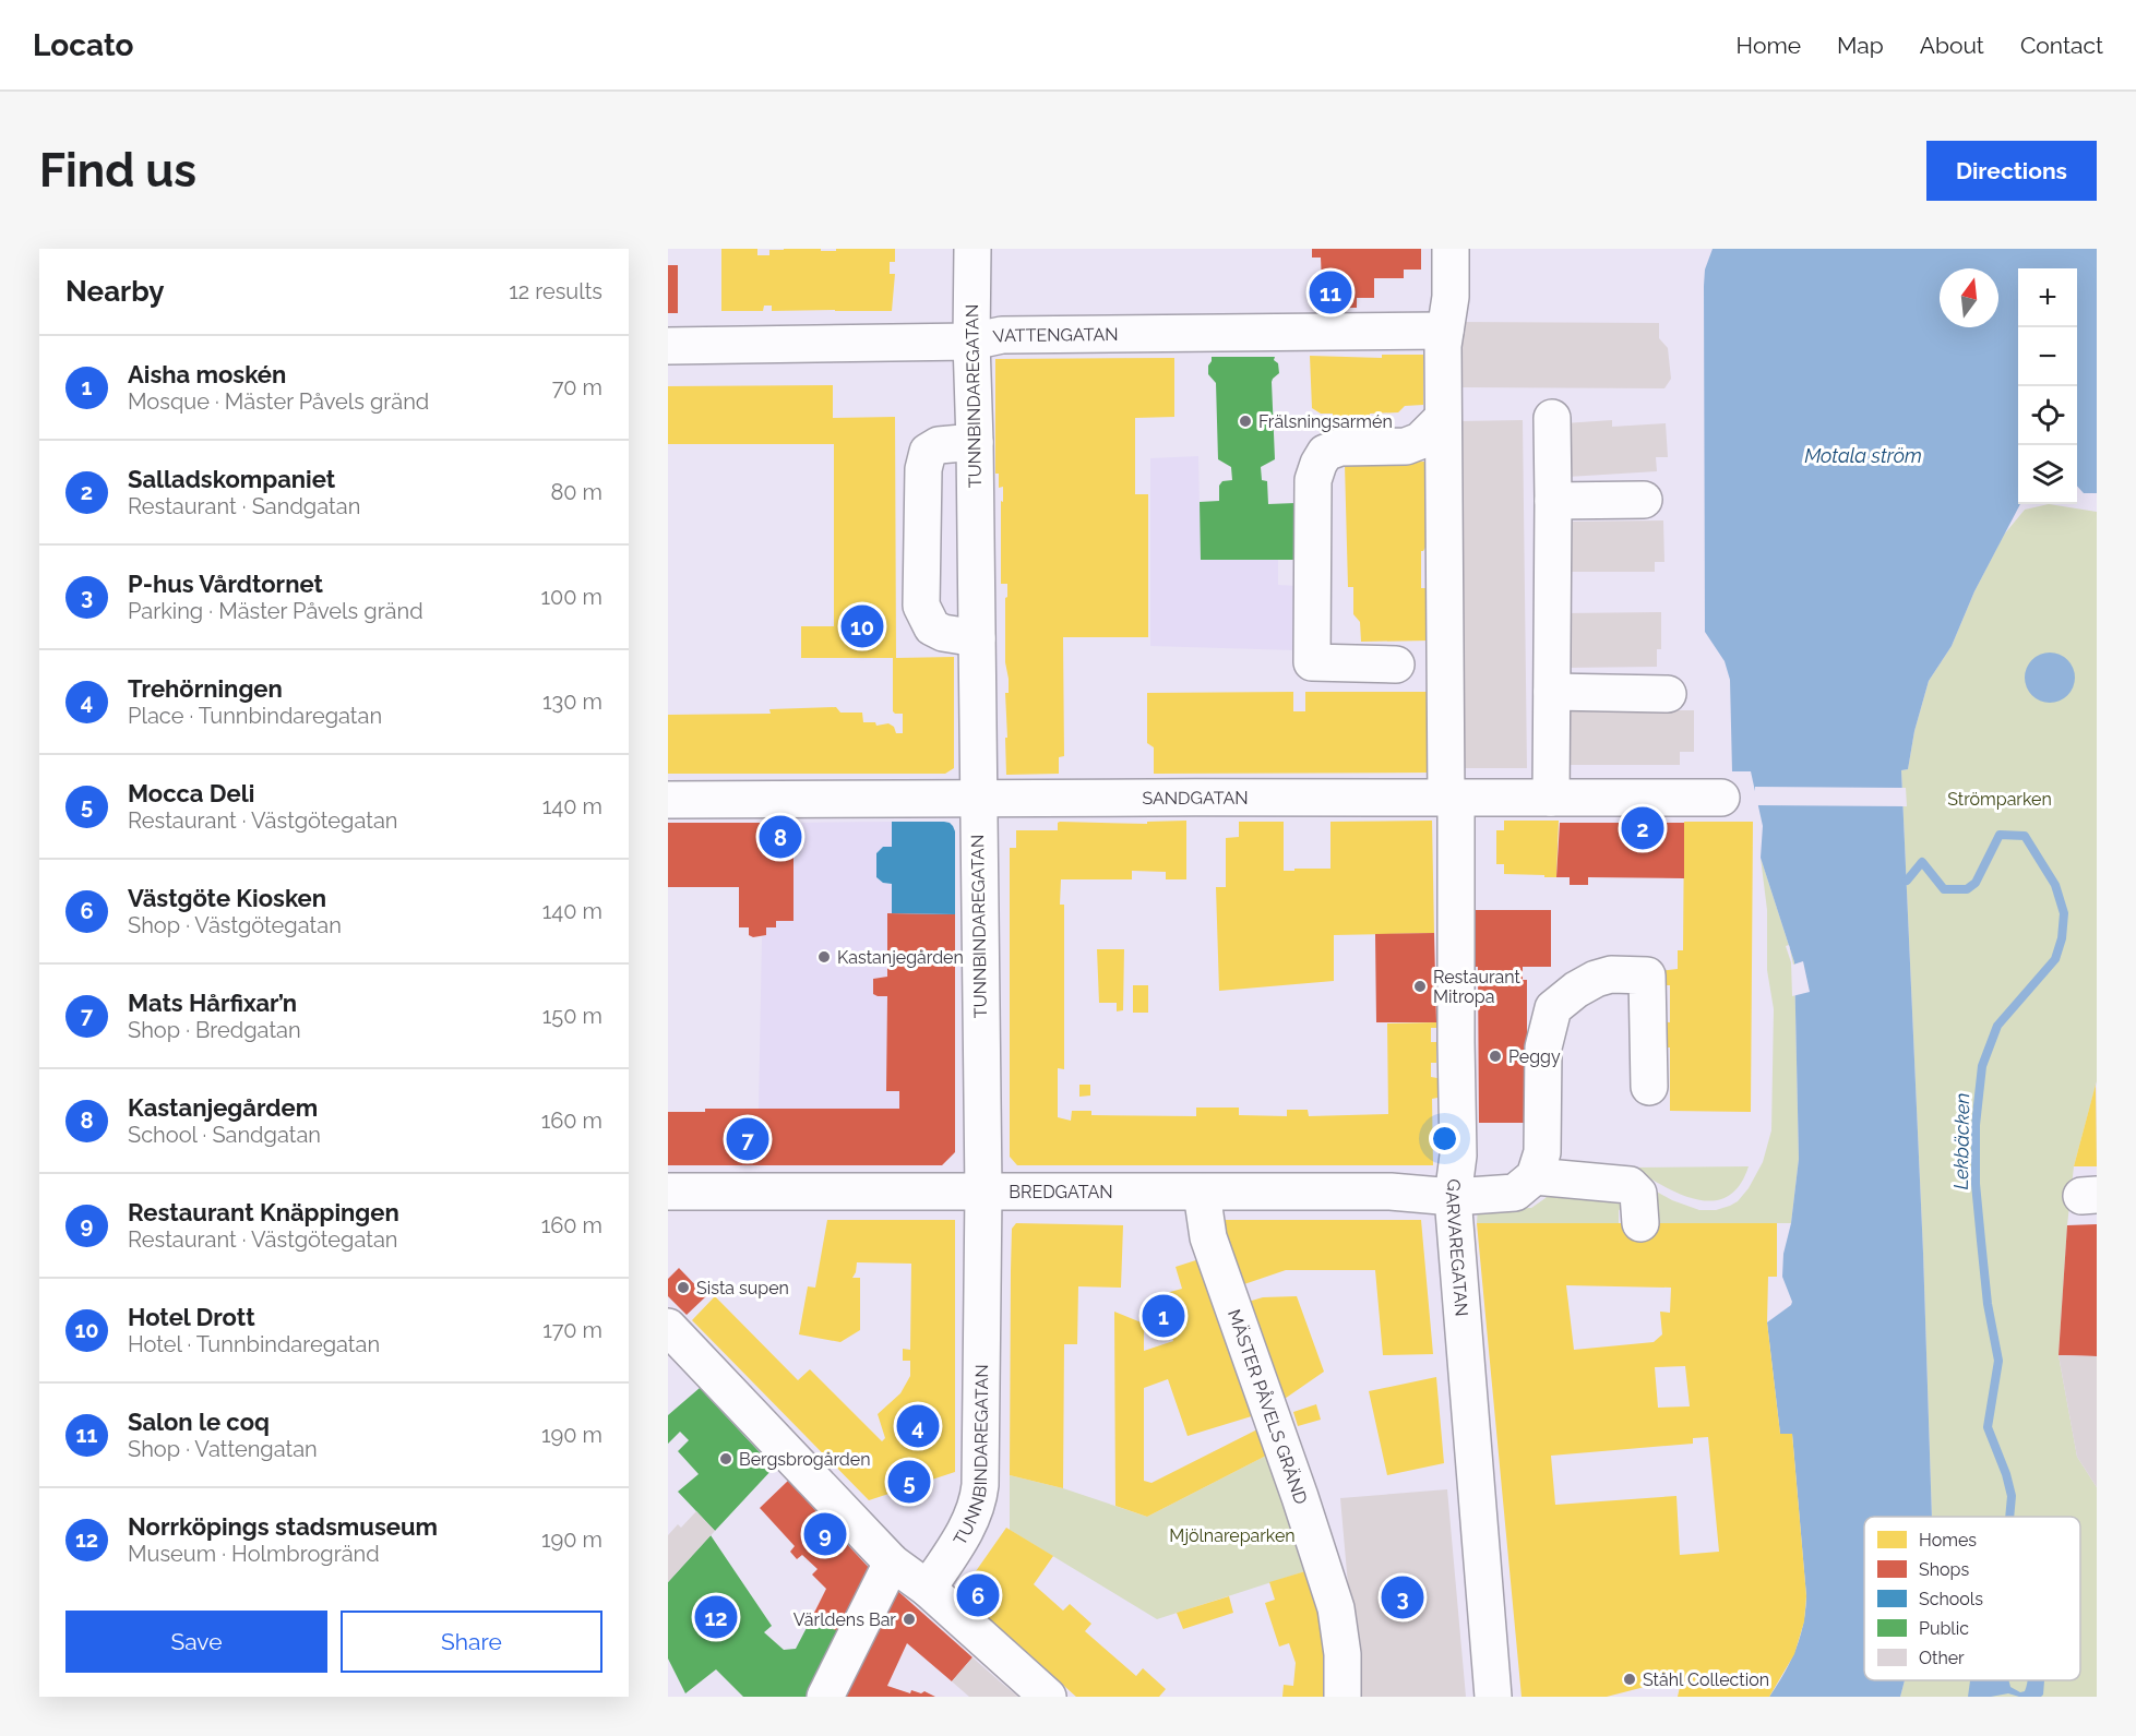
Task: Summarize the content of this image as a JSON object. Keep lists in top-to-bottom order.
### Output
{
  "streets": {
    "street": [
      "VATTENGATAN",
      "TUNNBINDAREGATAN",
      "SANDGATAN",
      "BREDGATAN",
      "GARVAREGATAN",
      "MÄSTER PÅVELS GRÄND"
    ]
  },
  "crossings": [
    ["VATTENGATAN", "TUNNBINDAREGATAN"],
    ["VATTENGATAN", "GARVAREGATAN"],
    ["TUNNBINDAREGATAN", "SANDGATAN"],
    ["TUNNBINDAREGATAN", "BREDGATAN"],
    ["SANDGATAN", "GARVAREGATAN"],
    ["BREDGATAN", "GARVAREGATAN"],
    ["BREDGATAN", "MÄSTER PÅVELS GRÄND"]
  ],
  "water": ["Motala ström", "Lekbäcken"],
  "parks": ["Strömparken", "Mjölnareparken"],
  "places": [
    "Frälsningsarmén",
    "Kastanjegården",
    "Restaurant Mitropa",
    "Peggy",
    "Sista supen",
    "Bergsbrogården",
    "Världens Bar",
    "Ståhl Collection"
  ],
  "legend": [
    "Homes",
    "Shops",
    "Schools",
    "Public",
    "Other"
  ],
  "north": "top",
  "page": {
    "header": "Locato",
    "nav": [
      "Home",
      "Map",
      "About",
      "Contact"
    ],
    "buttons": [
      "Directions",
      ["Save", "Share"]
    ],
    "title": "Find us",
    "heading": ["Nearby", "12 results"],
    "map_buttons": ["+", "−"],
    "pins": [
      "11",
      "10",
      "2",
      "8",
      "7",
      "1",
      "4",
      "5",
      "9",
      "6",
      "3",
      "12"
    ],
    "list": [
      {
        "mark": "1",
        "name": "Aisha moskén",
        "note": "Mosque · Mäster Påvels gränd",
        "value": "70 m"
      },
      {
        "mark": "2",
        "name": "Salladskompaniet",
        "note": "Restaurant · Sandgatan",
        "value": "80 m"
      },
      {
        "mark": "3",
        "name": "P-hus Vårdtornet",
        "note": "Parking · Mäster Påvels gränd",
        "value": "100 m"
      },
      {
        "mark": "4",
        "name": "Trehörningen",
        "note": "Place · Tunnbindaregatan",
        "value": "130 m"
      },
      {
        "mark": "5",
        "name": "Mocca Deli",
        "note": "Restaurant · Västgötegatan",
        "value": "140 m"
      },
      {
        "mark": "6",
        "name": "Västgöte Kiosken",
        "note": "Shop · Västgötegatan",
        "value": "140 m"
      },
      {
        "mark": "7",
        "name": "Mats Hårfixar’n",
        "note": "Shop · Bredgatan",
        "value": "150 m"
      },
      {
        "mark": "8",
        "name": "Kastanjegårdem",
        "note": "School · Sandgatan",
        "value": "160 m"
      },
      {
        "mark": "9",
        "name": "Restaurant Knäppingen",
        "note": "Restaurant · Västgötegatan",
        "value": "160 m"
      },
      {
        "mark": "10",
        "name": "Hotel Drott",
        "note": "Hotel · Tunnbindaregatan",
        "value": "170 m"
      },
      {
        "mark": "11",
        "name": "Salon le coq",
        "note": "Shop · Vattengatan",
        "value": "190 m"
      },
      {
        "mark": "12",
        "name": "Norrköpings stadsmuseum",
        "note": "Museum · Holmbrogränd",
        "value": "190 m"
      }
    ]
  }
}
